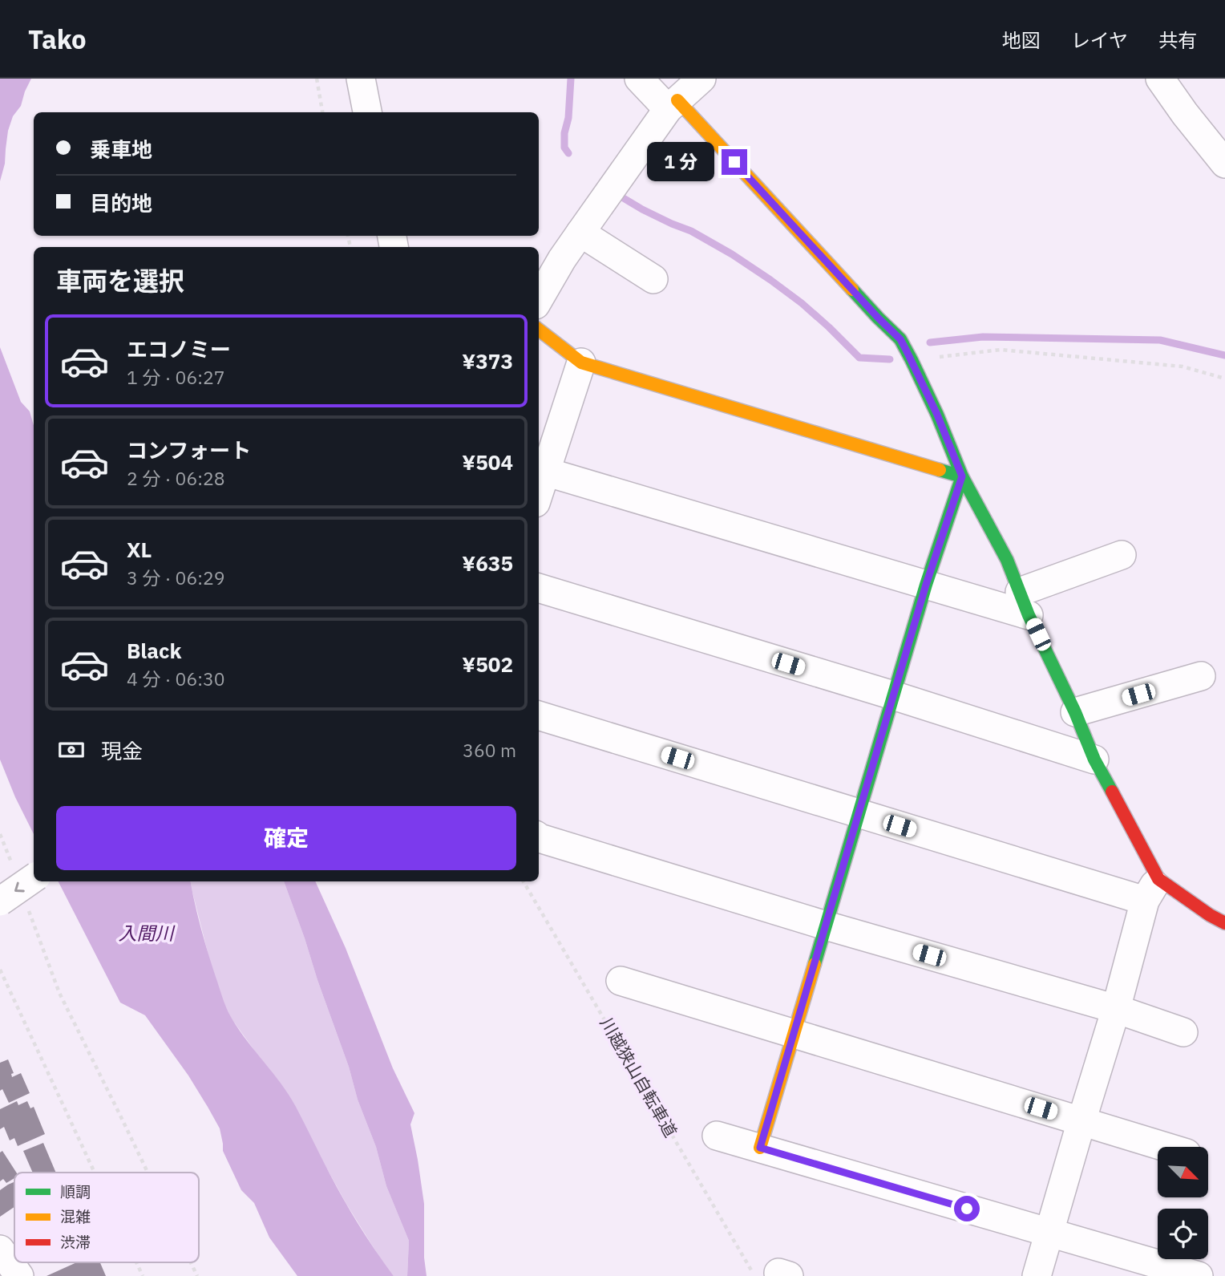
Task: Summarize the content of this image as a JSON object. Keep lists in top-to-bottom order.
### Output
{
  "streets": {
    "path": ["川越狭山自転車道"]
  },
  "water": ["入間川"],
  "legend": ["順調", "混雑", "渋滞"],
  "north": "bottom right",
  "page": {
    "header": "Tako",
    "nav": ["地図", "レイヤ", "共有"],
    "banner": ["乗車地", "目的地"],
    "bubble": "1 分",
    "heading": "車両を選択",
    "list": [
      {
        "name": "エコノミー",
        "note": "1 分 · 06:27",
        "value": "¥373"
      },
      {
        "name": "コンフォート",
        "note": "2 分 · 06:28",
        "value": "¥504"
      },
      {
        "name": "XL",
        "note": "3 分 · 06:29",
        "value": "¥635"
      },
      {
        "name": "Black",
        "note": "4 分 · 06:30",
        "value": "¥502"
      }
    ],
    "pay": ["現金", "360 m"],
    "buttons": "確定"
  }
}
